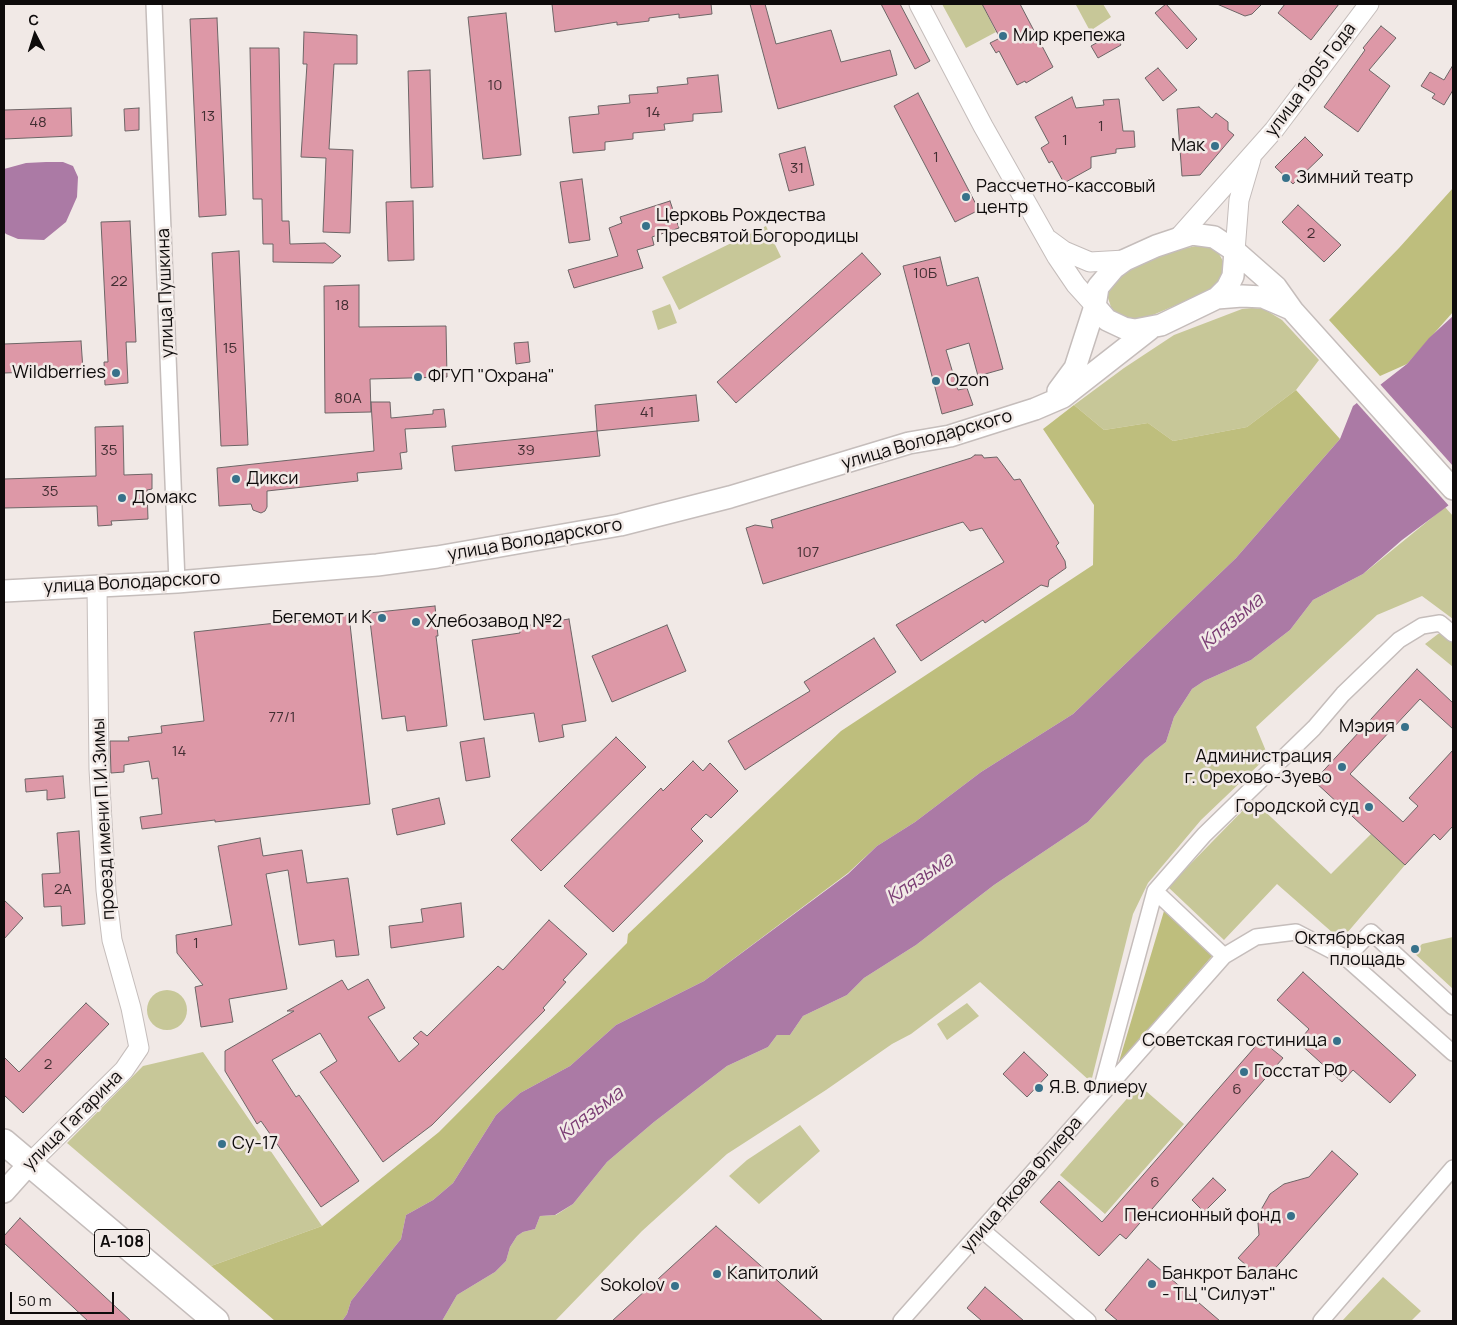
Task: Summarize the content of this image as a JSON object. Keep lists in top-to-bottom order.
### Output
{
  "streets": {
    "highway": ["А-108"],
    "main road": ["улица Володарского", "улица Гагарина"],
    "street": [
      "улица 1905 Года",
      "улица Пушкина",
      "проезд имени П.И.Зимы",
      "улица Якова Флиера"
    ]
  },
  "crossings": [
    ["улица Пушкина", "улица Володарского"],
    ["улица Володарского", "проезд имени П.И.Зимы"],
    ["проезд имени П.И.Зимы", "улица Гагарина"],
    ["улица Гагарина", "А-108"]
  ],
  "water": ["Клязьма"],
  "places": [
    "Мир крепежа",
    "Мак",
    "Зимний театр",
    "Рассчетно-кассовый центр",
    "Церковь Рождества Пресвятой Богородицы",
    "Wildberries",
    "ФГУП \"Охрана\"",
    "Ozon",
    "Дикси",
    "Домакс",
    "Бегемот и К",
    "Хлебозавод №2",
    "Мэрия",
    "Администрация г. Орехово-Зуево",
    "Городской суд",
    "Октябрьская площадь",
    "Советская гостиница",
    "Госстат РФ",
    "Я.В. Флиеру",
    "Су-17",
    "Пенсионный фонд",
    "Капитолий",
    "Банкрот Баланс - ТЦ \"Силуэт\"",
    "Sokolov"
  ],
  "house_numbers": [
    "10",
    "14",
    "13",
    "48",
    "1",
    "1",
    "1",
    "31",
    "2",
    "10Б",
    "22",
    "18",
    "15",
    "80А",
    "41",
    "35",
    "39",
    "35",
    "107",
    "77/1",
    "14",
    "2А",
    "1",
    "2",
    "6",
    "6"
  ],
  "scale_bar": "50 m",
  "north": "top"
}
